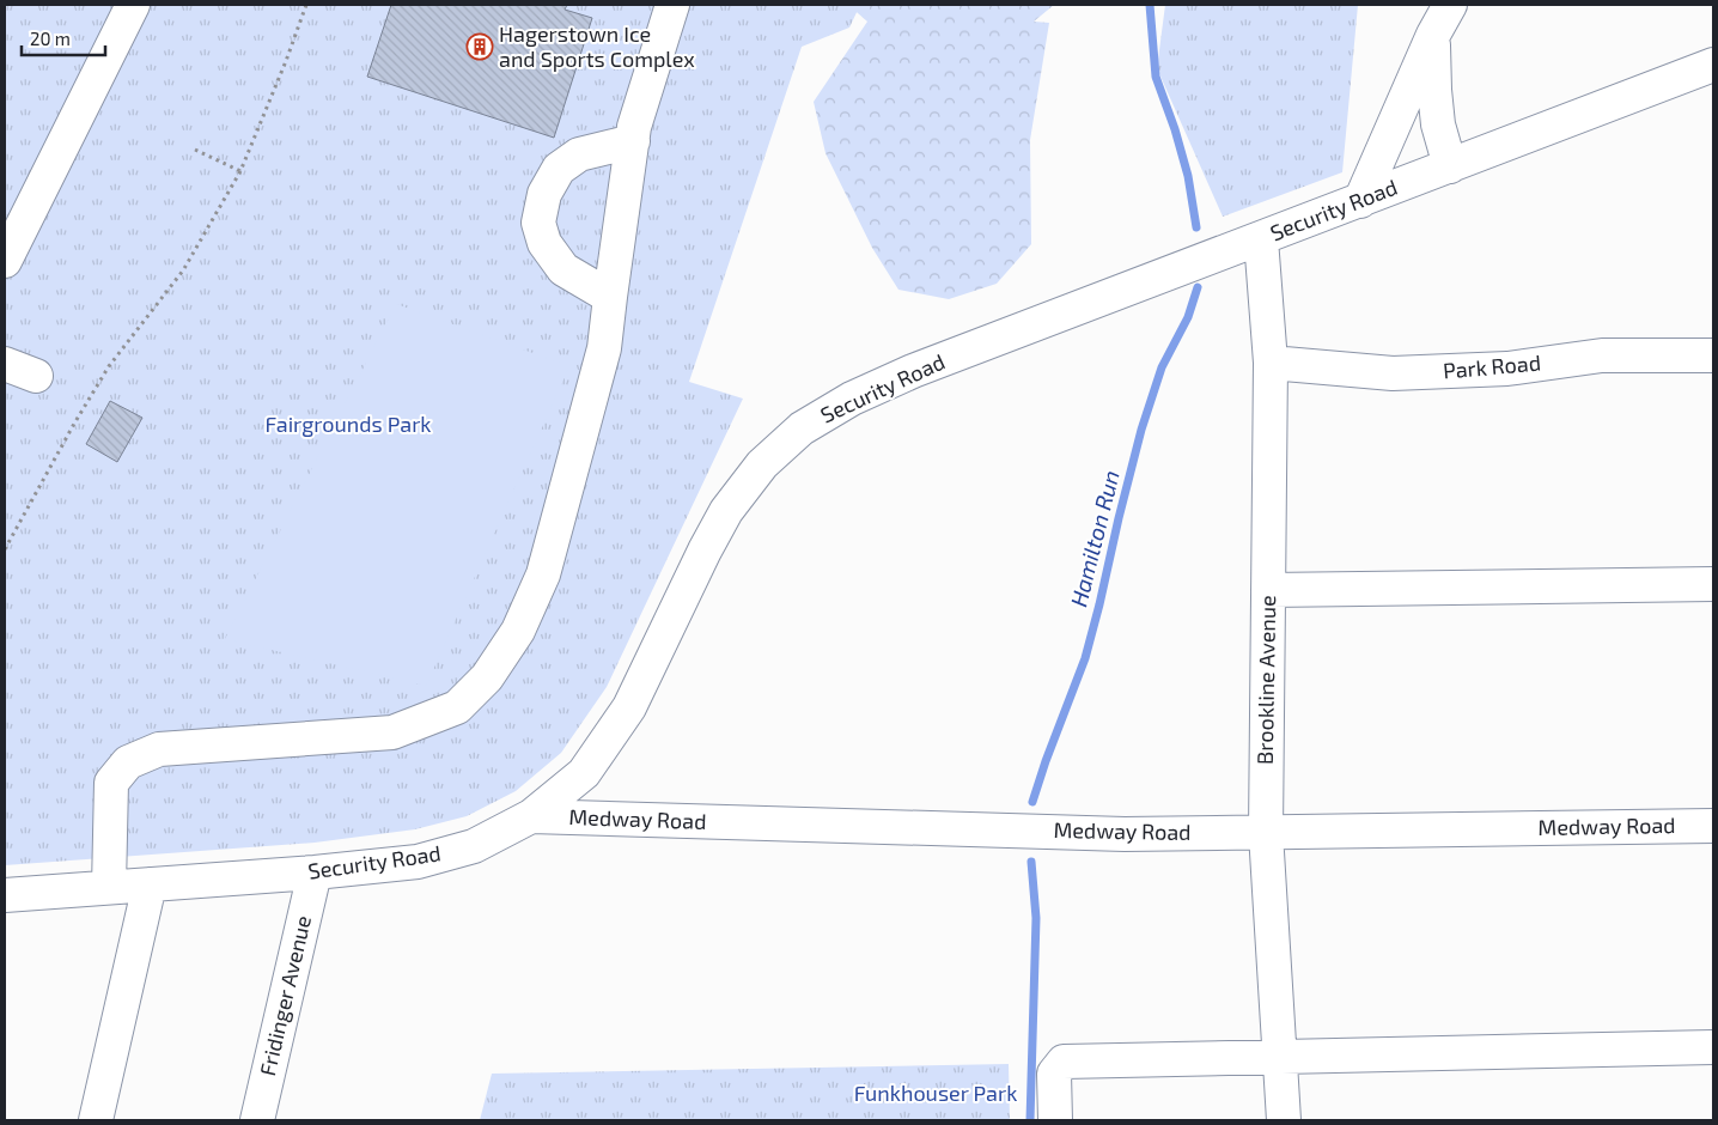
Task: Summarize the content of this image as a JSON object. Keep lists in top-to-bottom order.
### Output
{
  "streets": {
    "street": [
      "Security Road",
      "Park Road",
      "Brookline Avenue",
      "Medway Road",
      "Fridinger Avenue"
    ]
  },
  "crossings": [
    ["Security Road", "Brookline Avenue"],
    ["Security Road", "Medway Road"],
    ["Security Road", "Fridinger Avenue"],
    ["Park Road", "Brookline Avenue"],
    ["Brookline Avenue", "Medway Road"]
  ],
  "water": ["Hamilton Run"],
  "parks": ["Fairgrounds Park", "Funkhouser Park"],
  "places": {
    "building": ["Hagerstown Ice and Sports Complex"]
  },
  "scale_bar": "20 m"
}
